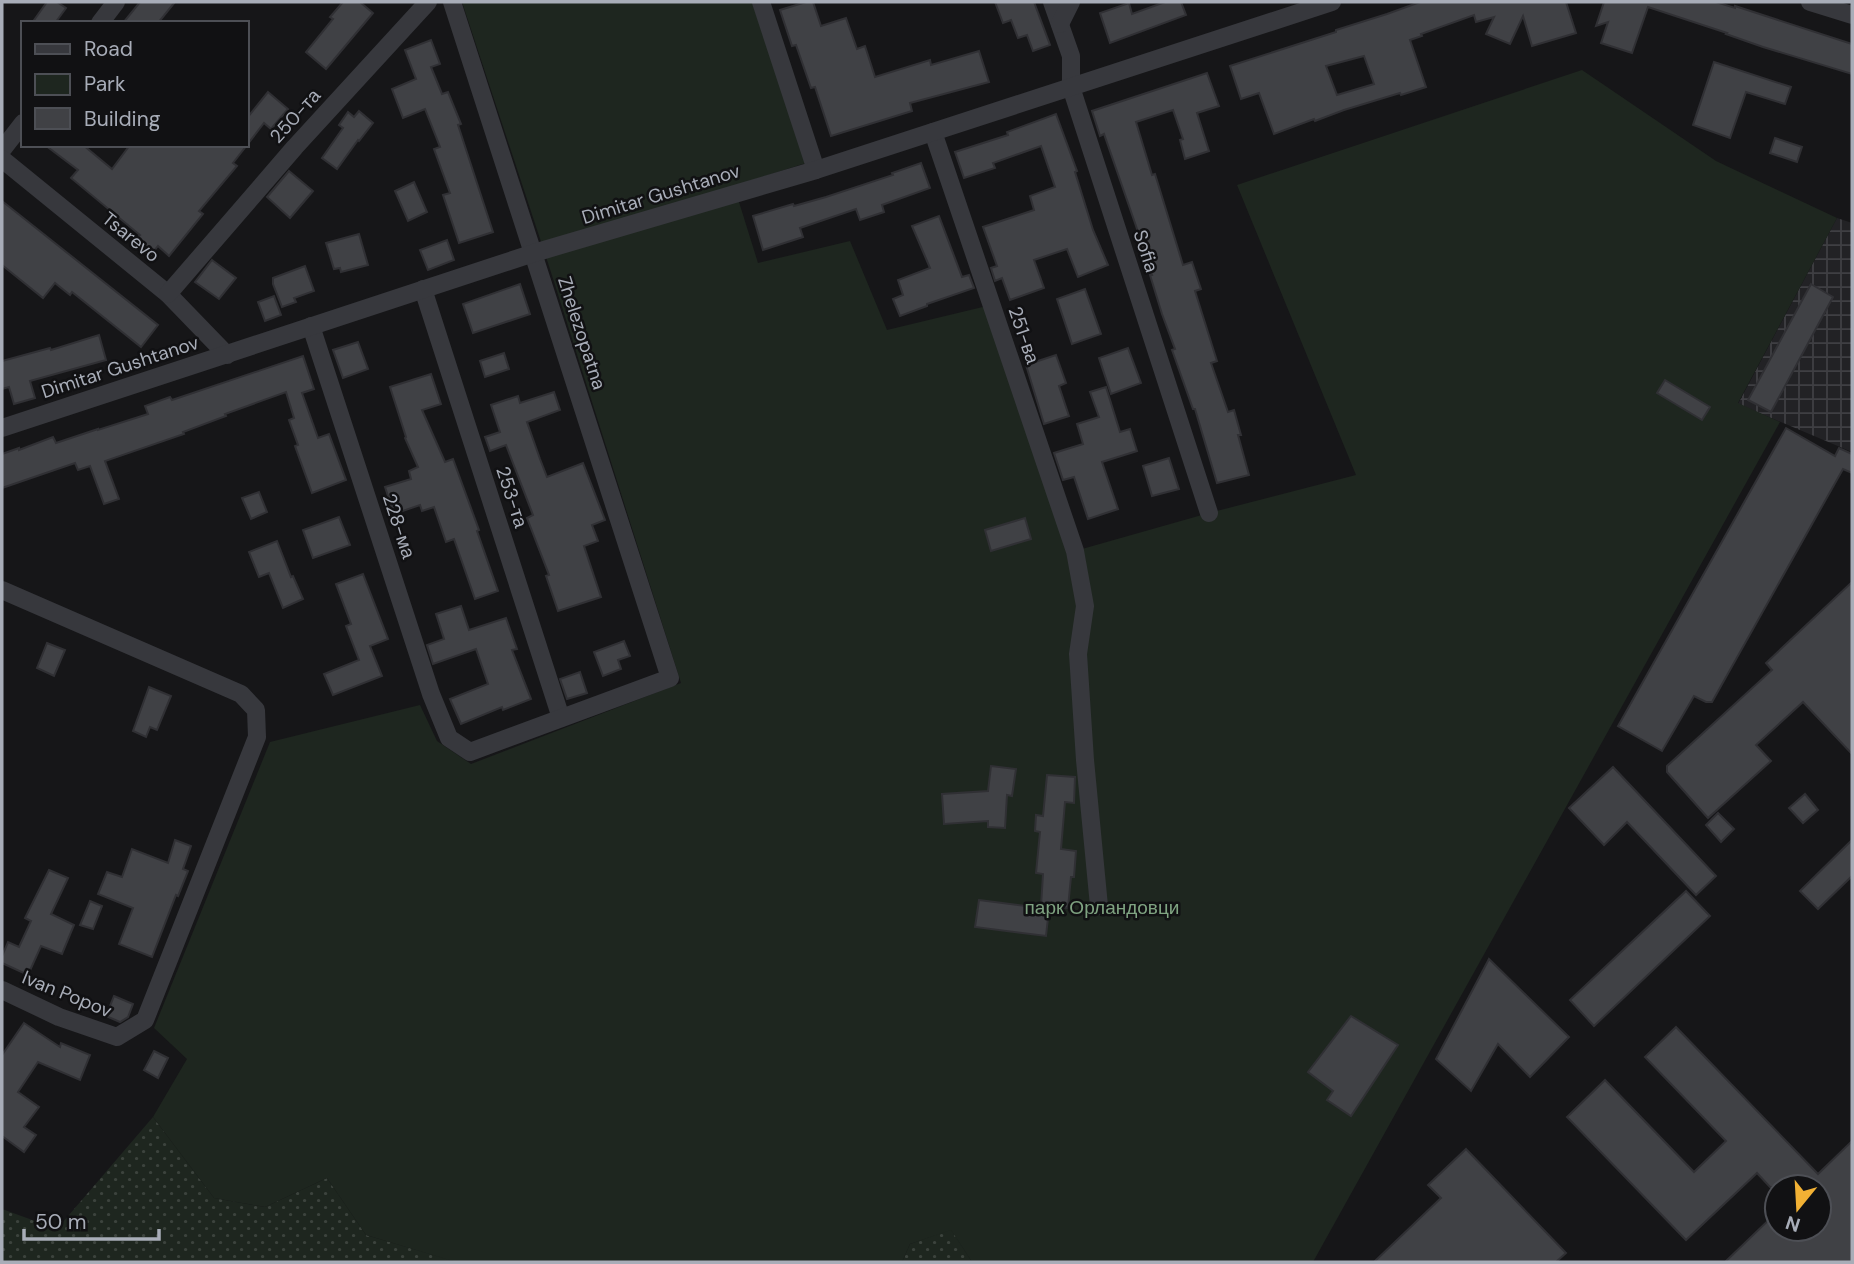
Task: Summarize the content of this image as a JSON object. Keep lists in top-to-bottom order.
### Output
{
  "streets": {
    "street": [
      "250-та",
      "Dimitar Gushtanov",
      "Tsarevo",
      "Sofia",
      "Zhelezopatna",
      "251-ва",
      "253-та",
      "228-ма",
      "Ivan Popov"
    ]
  },
  "crossings": [
    ["250-та", "Tsarevo"],
    ["Dimitar Gushtanov", "Tsarevo"],
    ["Dimitar Gushtanov", "Sofia"],
    ["Dimitar Gushtanov", "Zhelezopatna"],
    ["Dimitar Gushtanov", "251-ва"],
    ["Dimitar Gushtanov", "253-та"],
    ["Dimitar Gushtanov", "228-ма"],
    ["Zhelezopatna", "253-та"],
    ["Zhelezopatna", "228-ма"],
    ["253-та", "228-ма"]
  ],
  "parks": ["парк Орландовци"],
  "legend": ["Road", "Park", "Building"],
  "scale_bar": "50 m",
  "north": "bottom"
}
